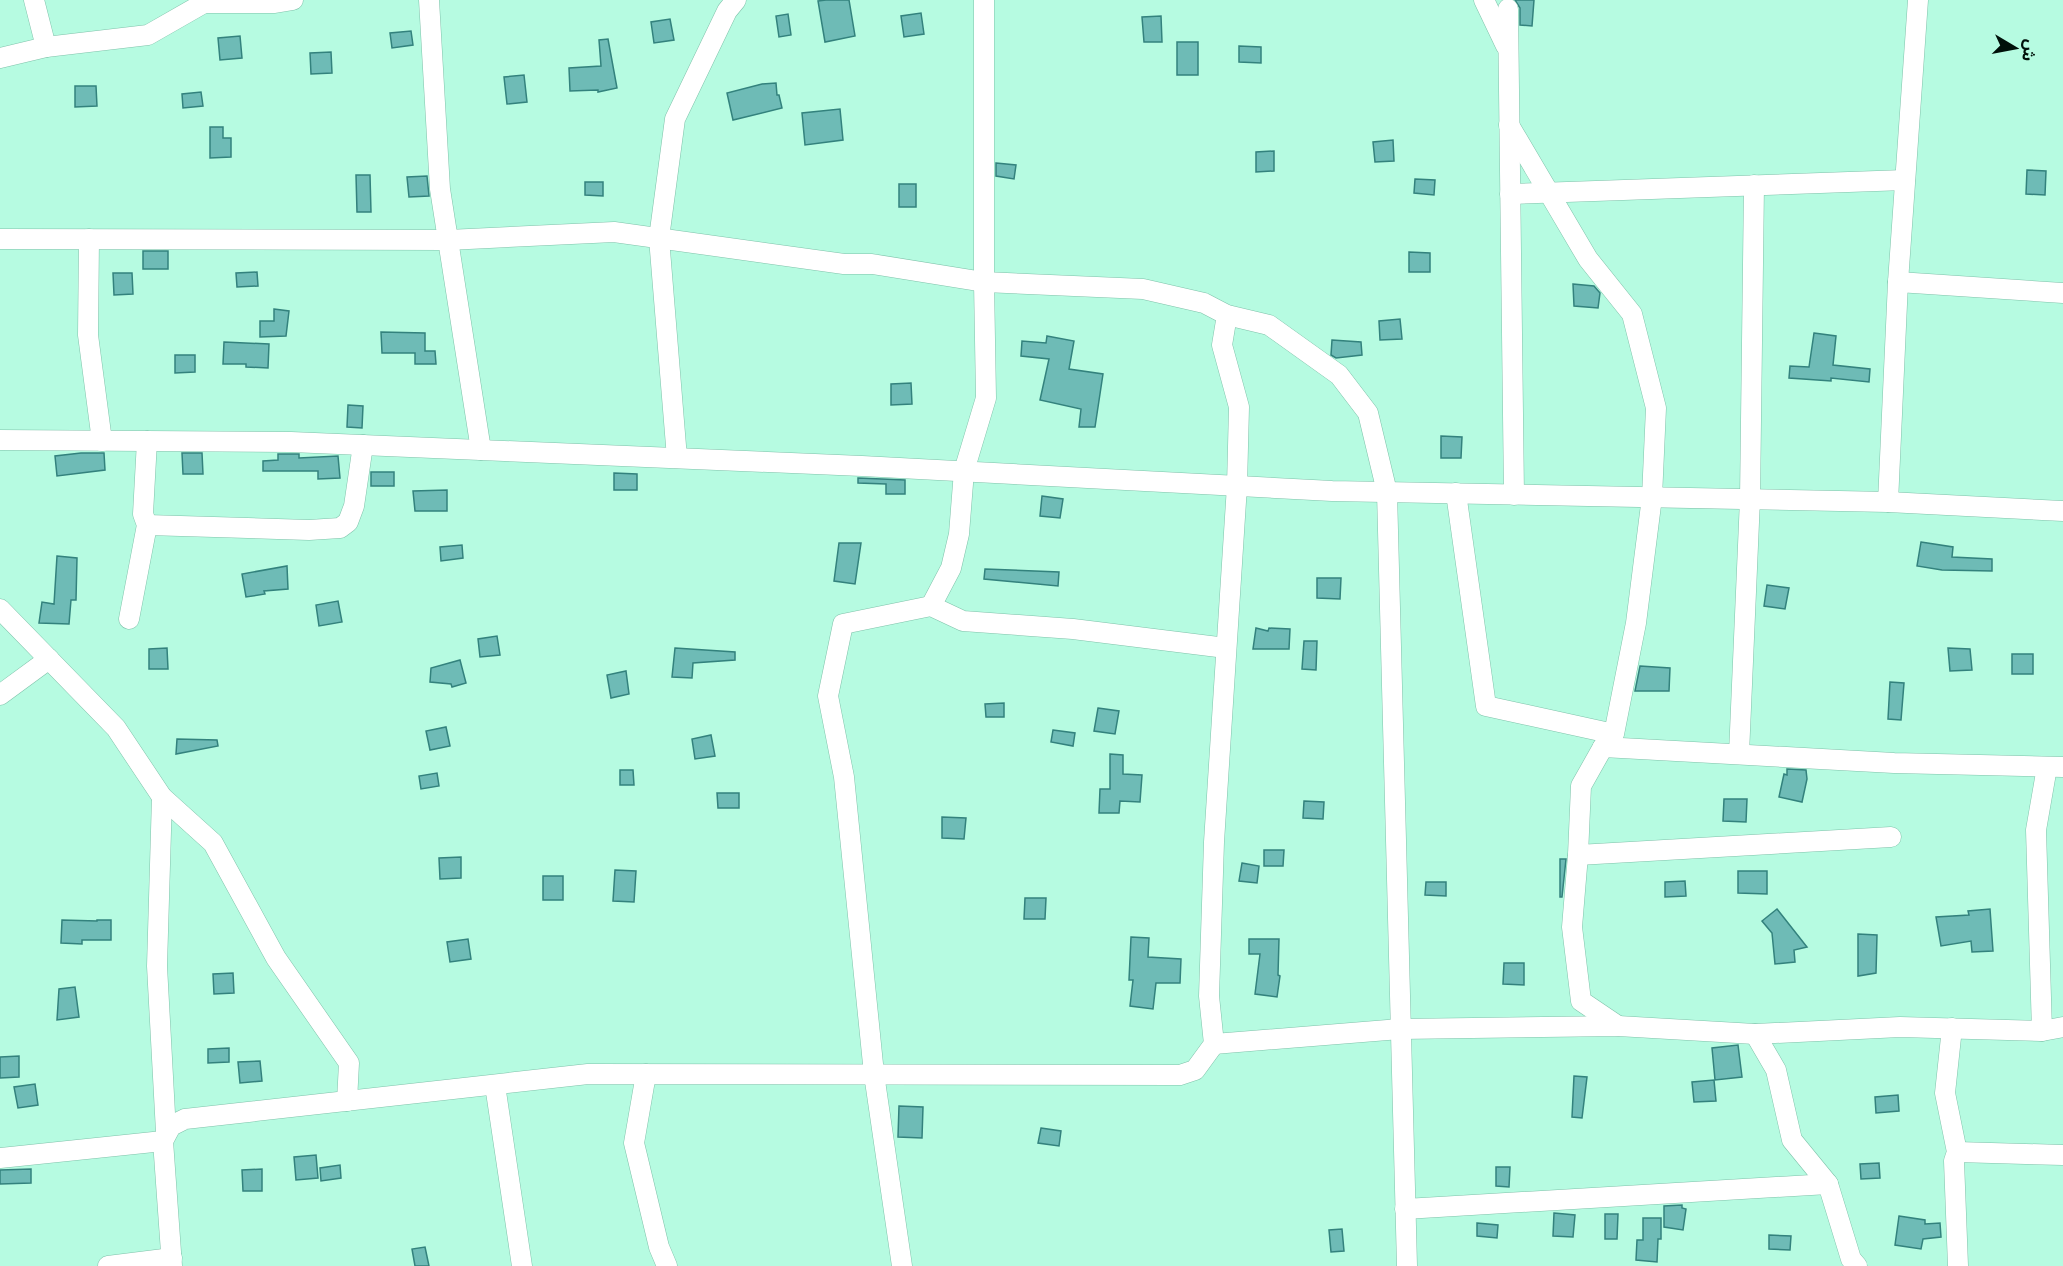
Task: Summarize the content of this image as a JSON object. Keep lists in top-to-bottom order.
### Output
{
  "north": "right"
}
